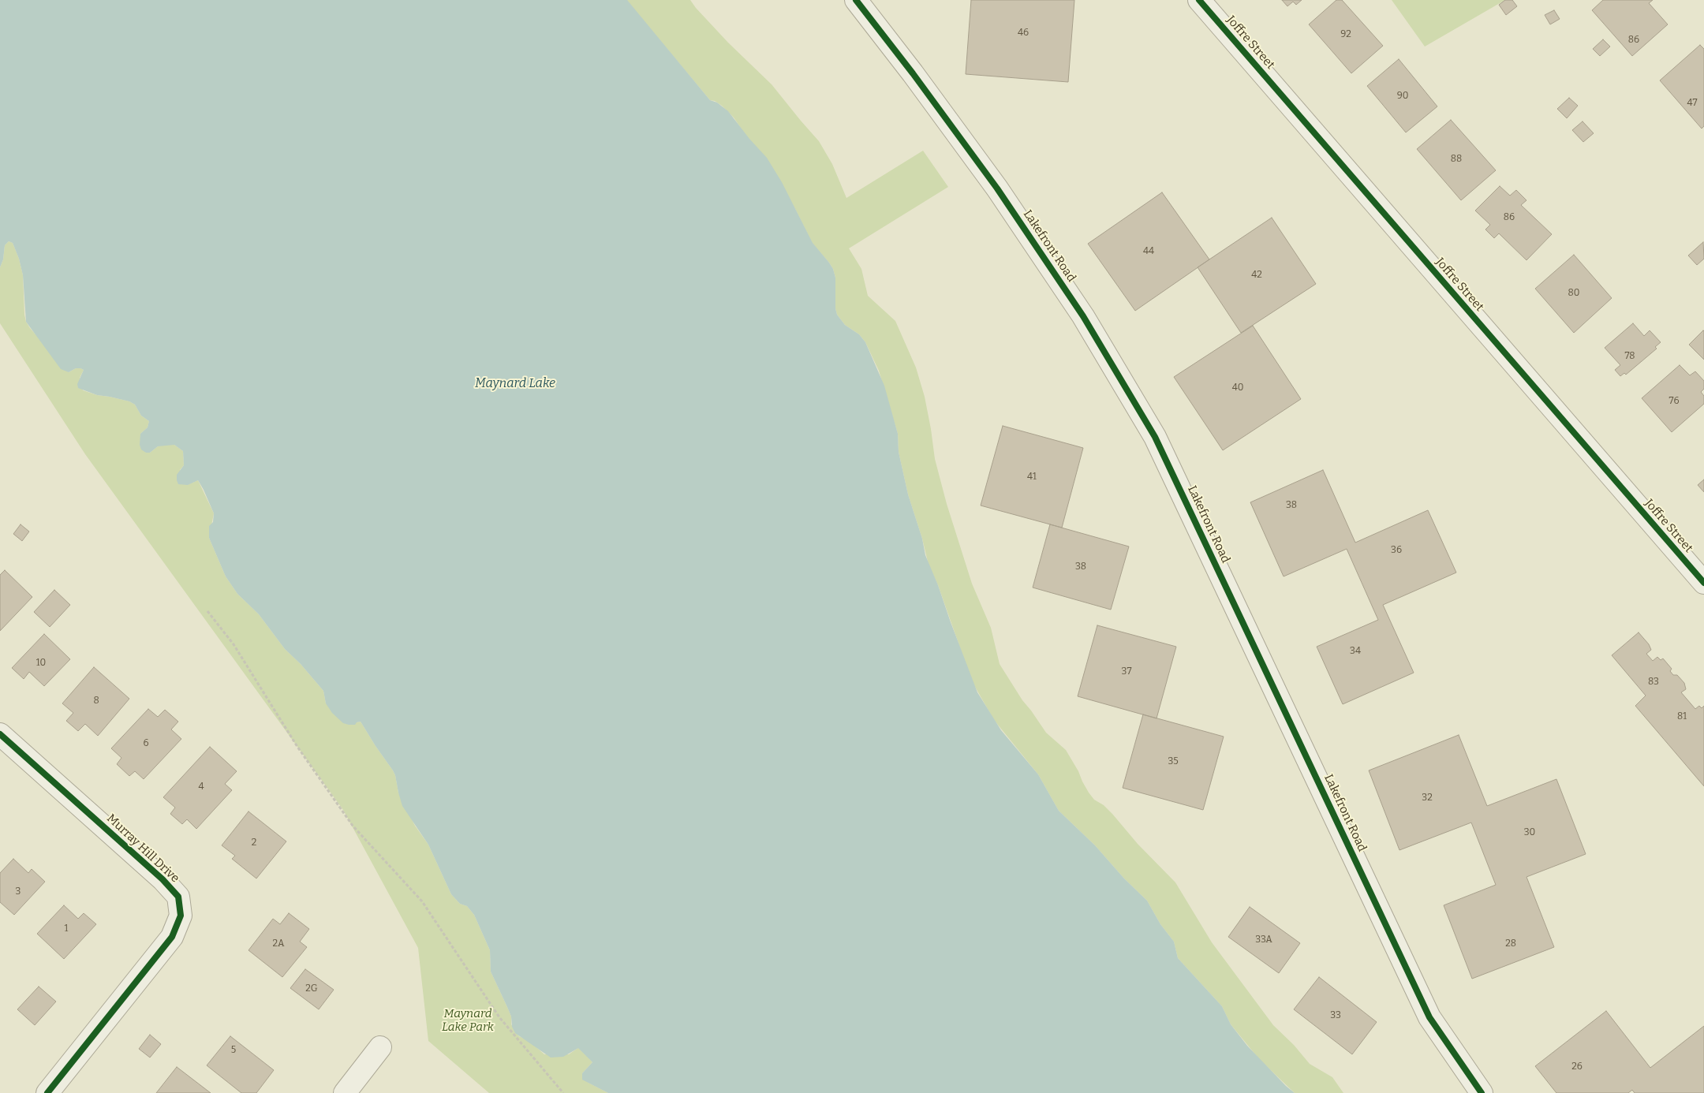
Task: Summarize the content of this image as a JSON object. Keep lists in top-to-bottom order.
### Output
{
  "streets": {
    "street": ["Joffre Street", "Lakefront Road", "Murray Hill Drive"]
  },
  "water": ["Maynard Lake"],
  "parks": ["Maynard Lake Park"],
  "house_numbers": [
    "46",
    "92",
    "86",
    "90",
    "47",
    "88",
    "86",
    "44",
    "42",
    "80",
    "78",
    "40",
    "76",
    "41",
    "38",
    "36",
    "38",
    "34",
    "10",
    "37",
    "83",
    "8",
    "81",
    "6",
    "35",
    "4",
    "32",
    "30",
    "2",
    "3",
    "1",
    "33A",
    "2A",
    "28",
    "2G",
    "33",
    "5",
    "26"
  ]
}
